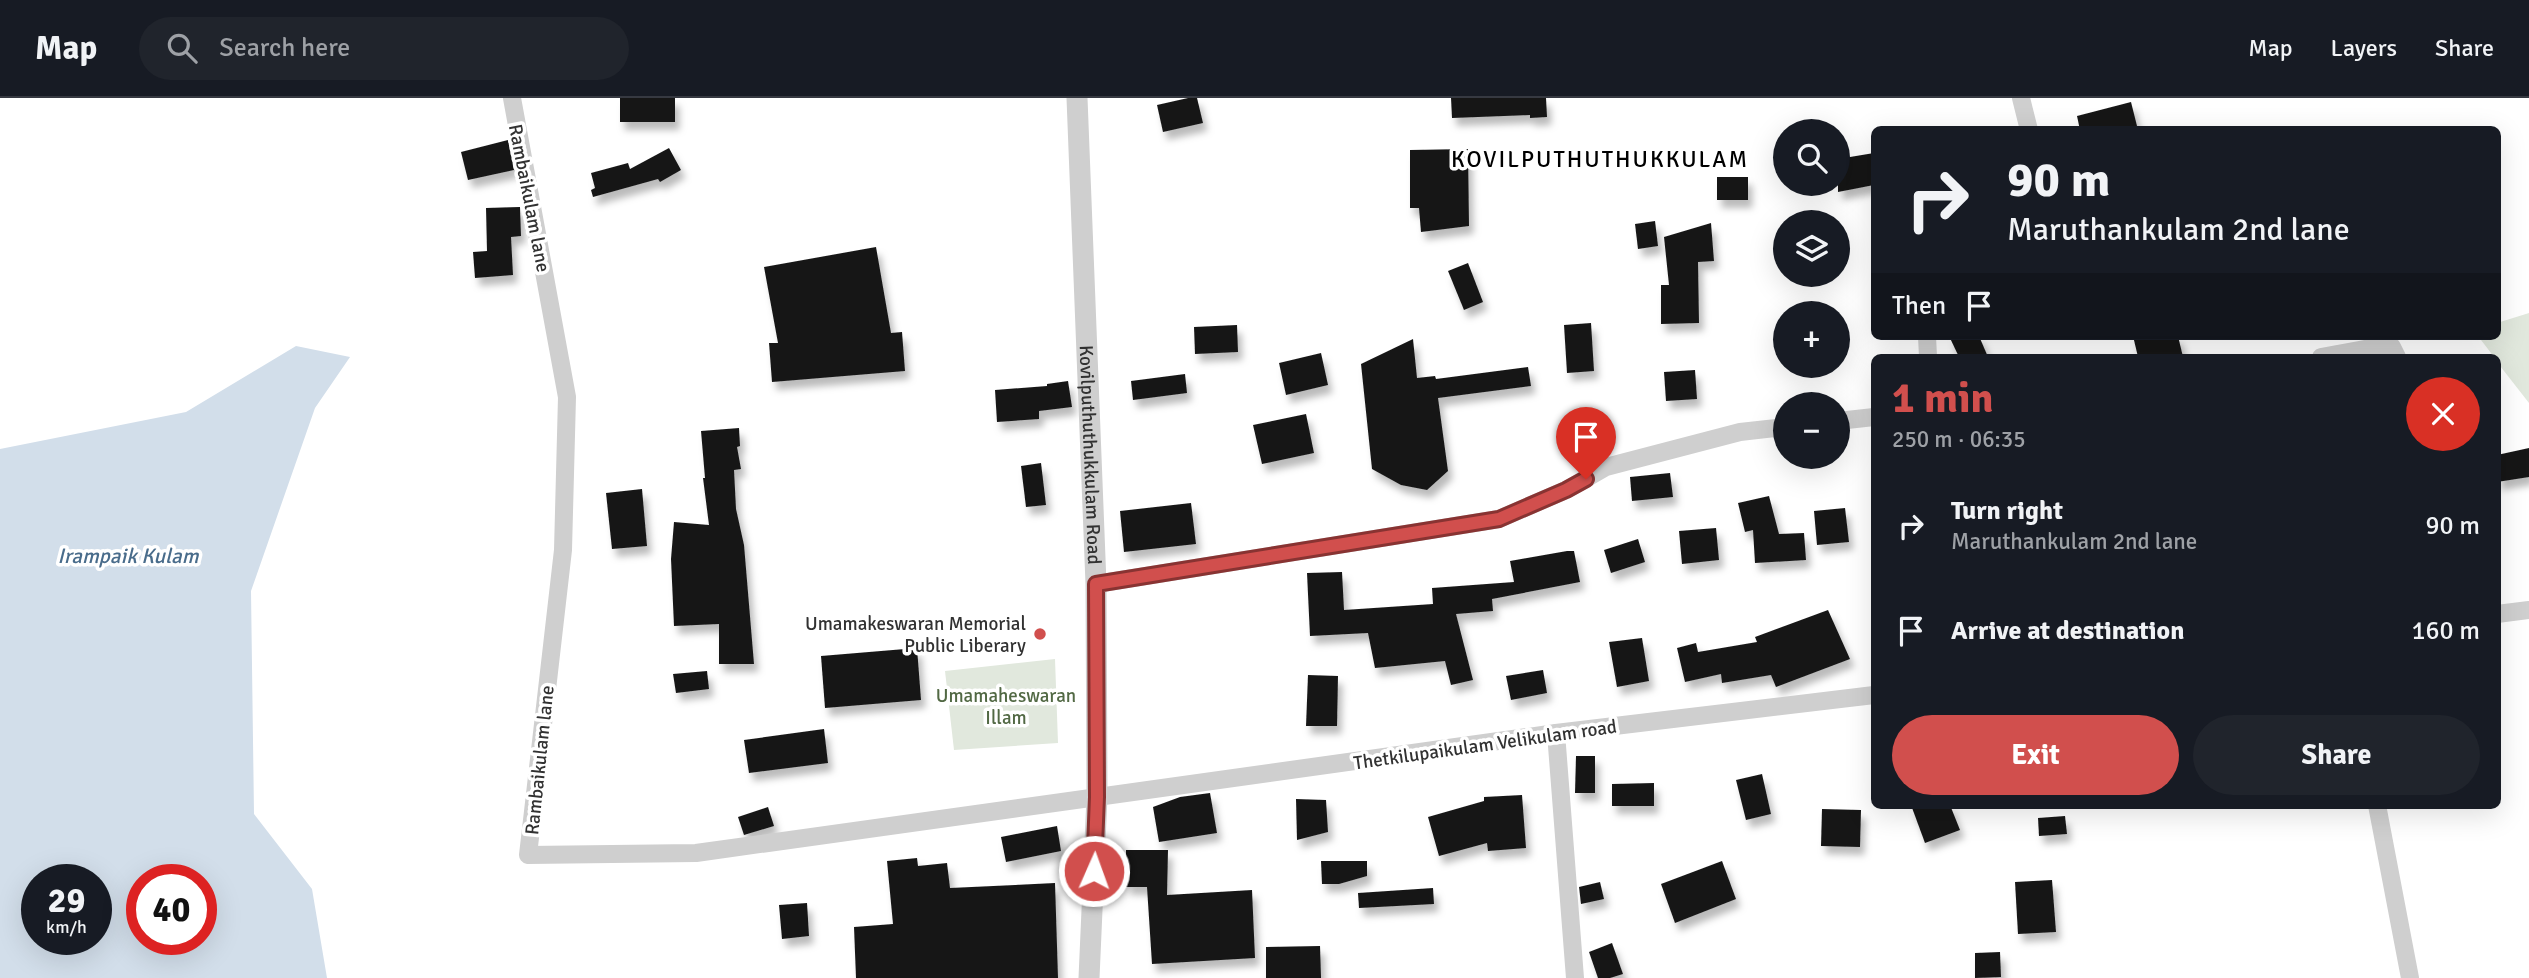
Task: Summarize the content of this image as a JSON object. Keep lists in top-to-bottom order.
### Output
{
  "streets": {
    "street": ["Rambaikulam lane", "Kovilputhuthukkulam Road", "Thetkilupaikulam Velikulam road"]
  },
  "crossings": [
    ["Rambaikulam lane", "Kovilputhuthukkulam Road"],
    ["Rambaikulam lane", "Thetkilupaikulam Velikulam road"],
    ["Kovilputhuthukkulam Road", "Thetkilupaikulam Velikulam road"]
  ],
  "districts": ["KOVILPUTHUTHUKKULAM"],
  "water": ["Irampaik Kulam"],
  "parks": ["Umamaheswaran Illam"],
  "places": ["Umamakeswaran Memorial Public Liberary"],
  "page": {
    "header": "Map",
    "search": "Search here",
    "nav": ["Map", "Layers", "Share"],
    "map_buttons": ["+", "−"],
    "turn": ["90 m", "Maruthankulam 2nd lane"],
    "then": "Then",
    "heading": ["1 min", "250 m · 06:35"],
    "list": [
      {
        "name": "Turn right",
        "note": "Maruthankulam 2nd lane",
        "value": "90 m"
      },
      {
        "name": "Arrive at destination",
        "value": "160 m"
      }
    ],
    "buttons": ["Exit", "Share"],
    "speed": "29 km/h",
    "limit": "40"
  }
}
